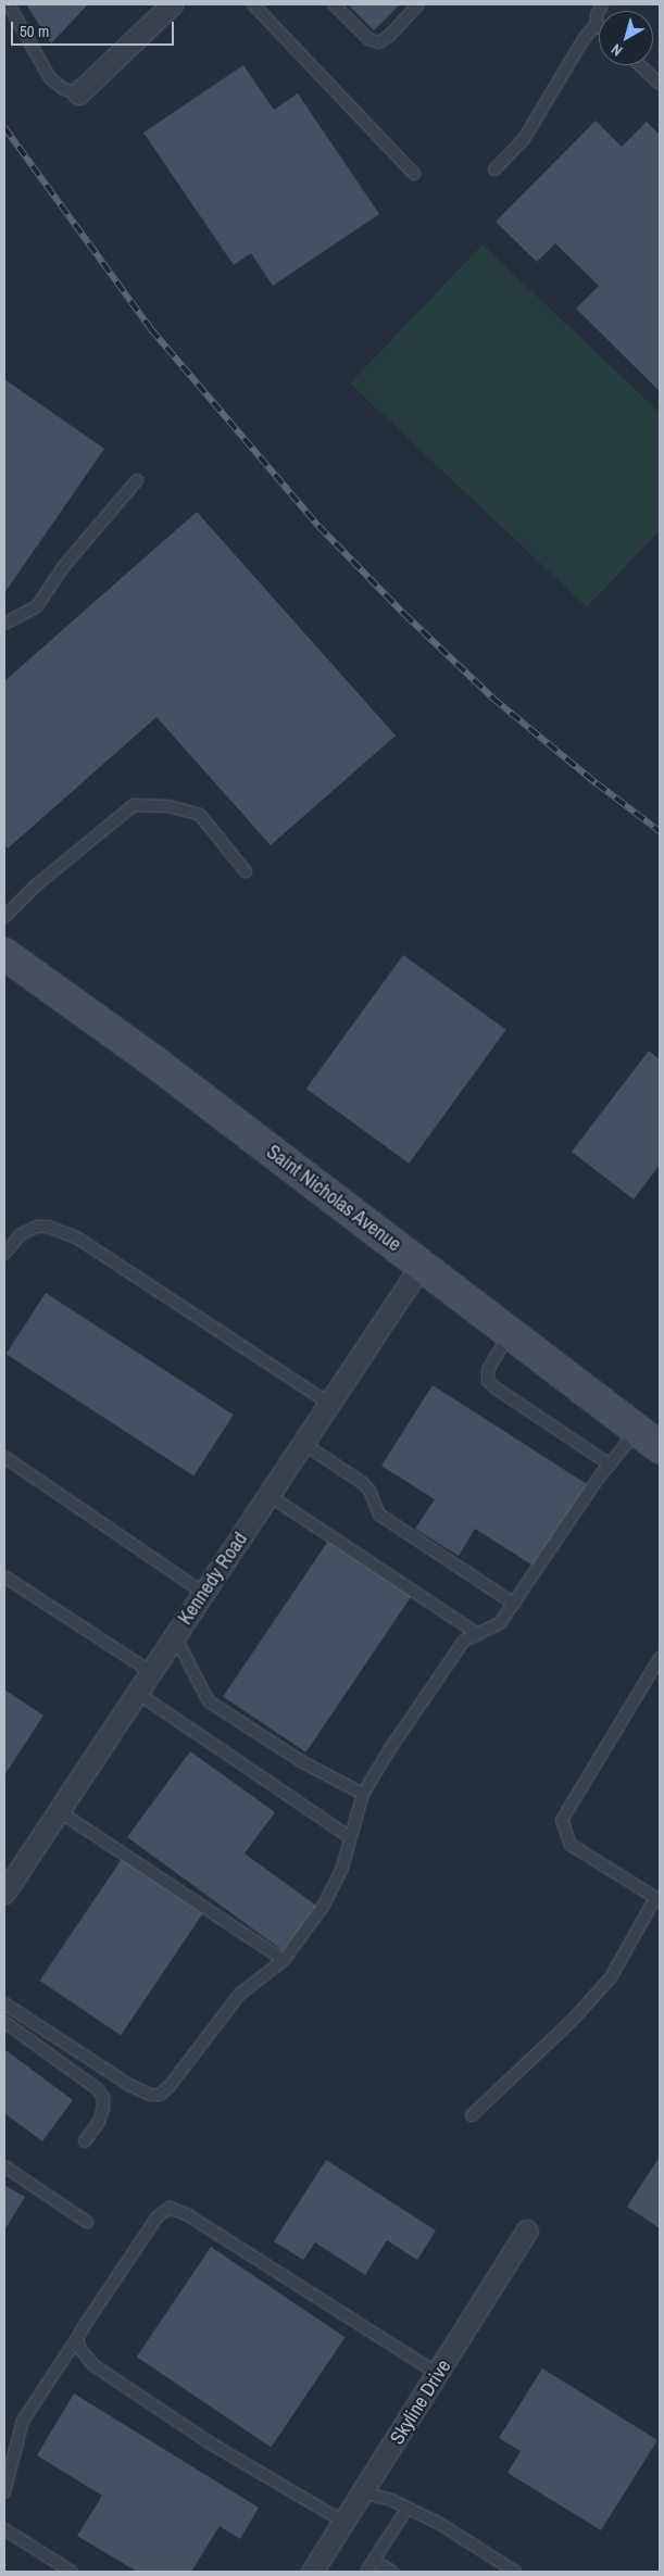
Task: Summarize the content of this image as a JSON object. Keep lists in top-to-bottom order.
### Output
{
  "streets": {
    "street": ["Saint Nicholas Avenue", "Kennedy Road", "Skyline Drive"]
  },
  "crossings": [
    ["Saint Nicholas Avenue", "Kennedy Road"]
  ],
  "scale_bar": "50 m",
  "north": "bottom left"
}
